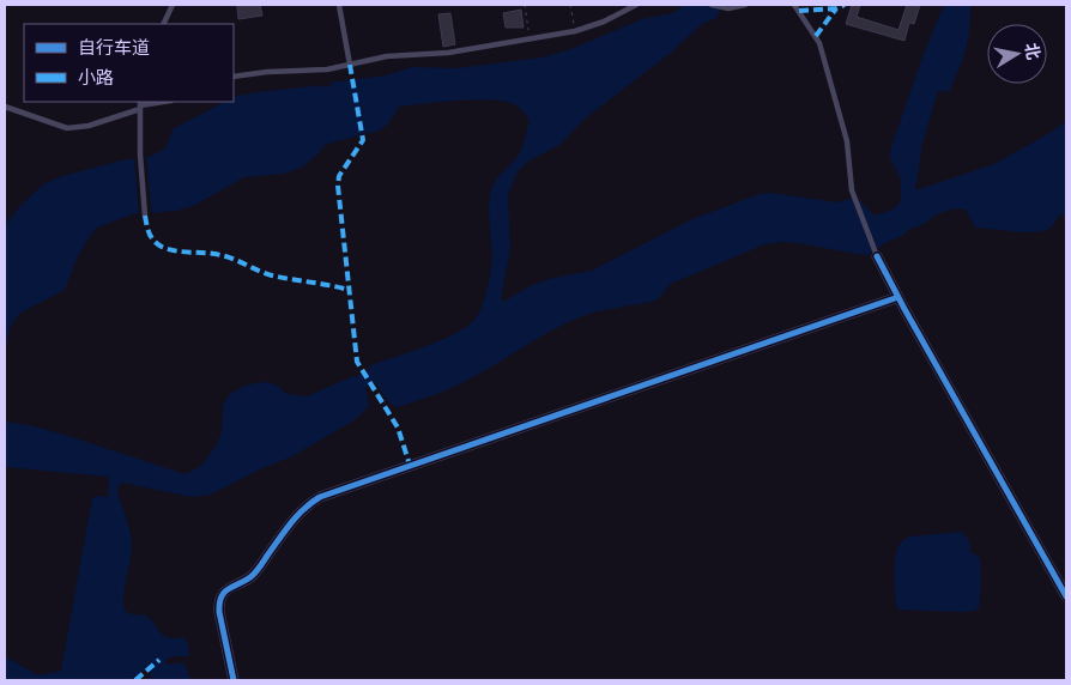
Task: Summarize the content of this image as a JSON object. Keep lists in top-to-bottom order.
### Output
{
  "legend": ["自行车道", "小路"],
  "north": "right"
}
